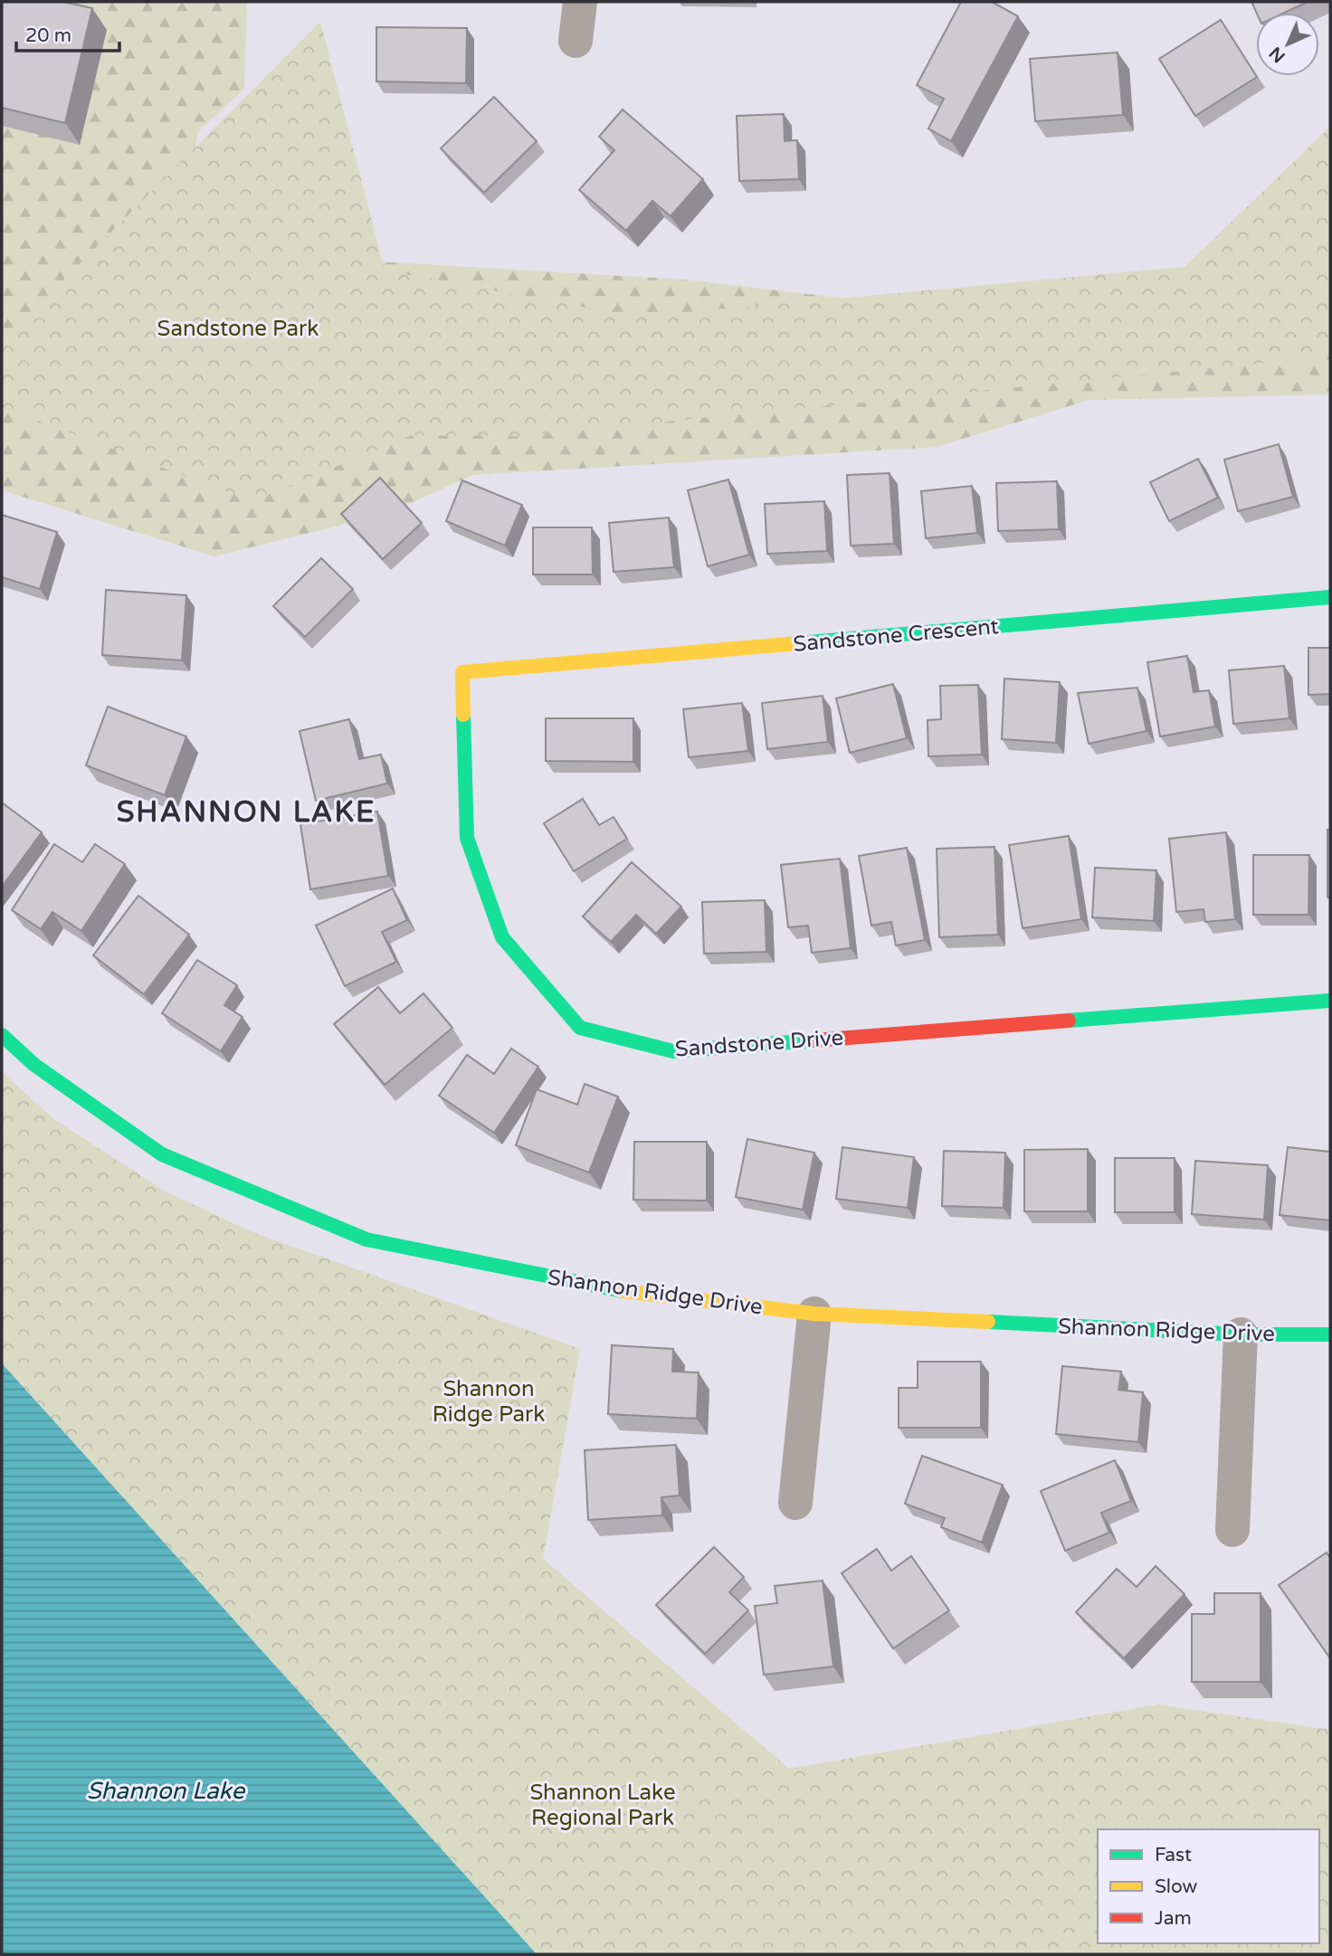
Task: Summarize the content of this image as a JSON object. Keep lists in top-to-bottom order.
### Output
{
  "streets": {
    "street": ["Sandstone Crescent", "Sandstone Drive", "Shannon Ridge Drive"]
  },
  "crossings": [
    ["Sandstone Crescent", "Sandstone Drive"]
  ],
  "districts": ["SHANNON LAKE"],
  "water": ["Shannon Lake"],
  "parks": ["Sandstone Park", "Shannon Ridge Park", "Shannon Lake Regional Park"],
  "legend": ["Fast", "Slow", "Jam"],
  "scale_bar": "20 m",
  "north": "bottom left"
}
